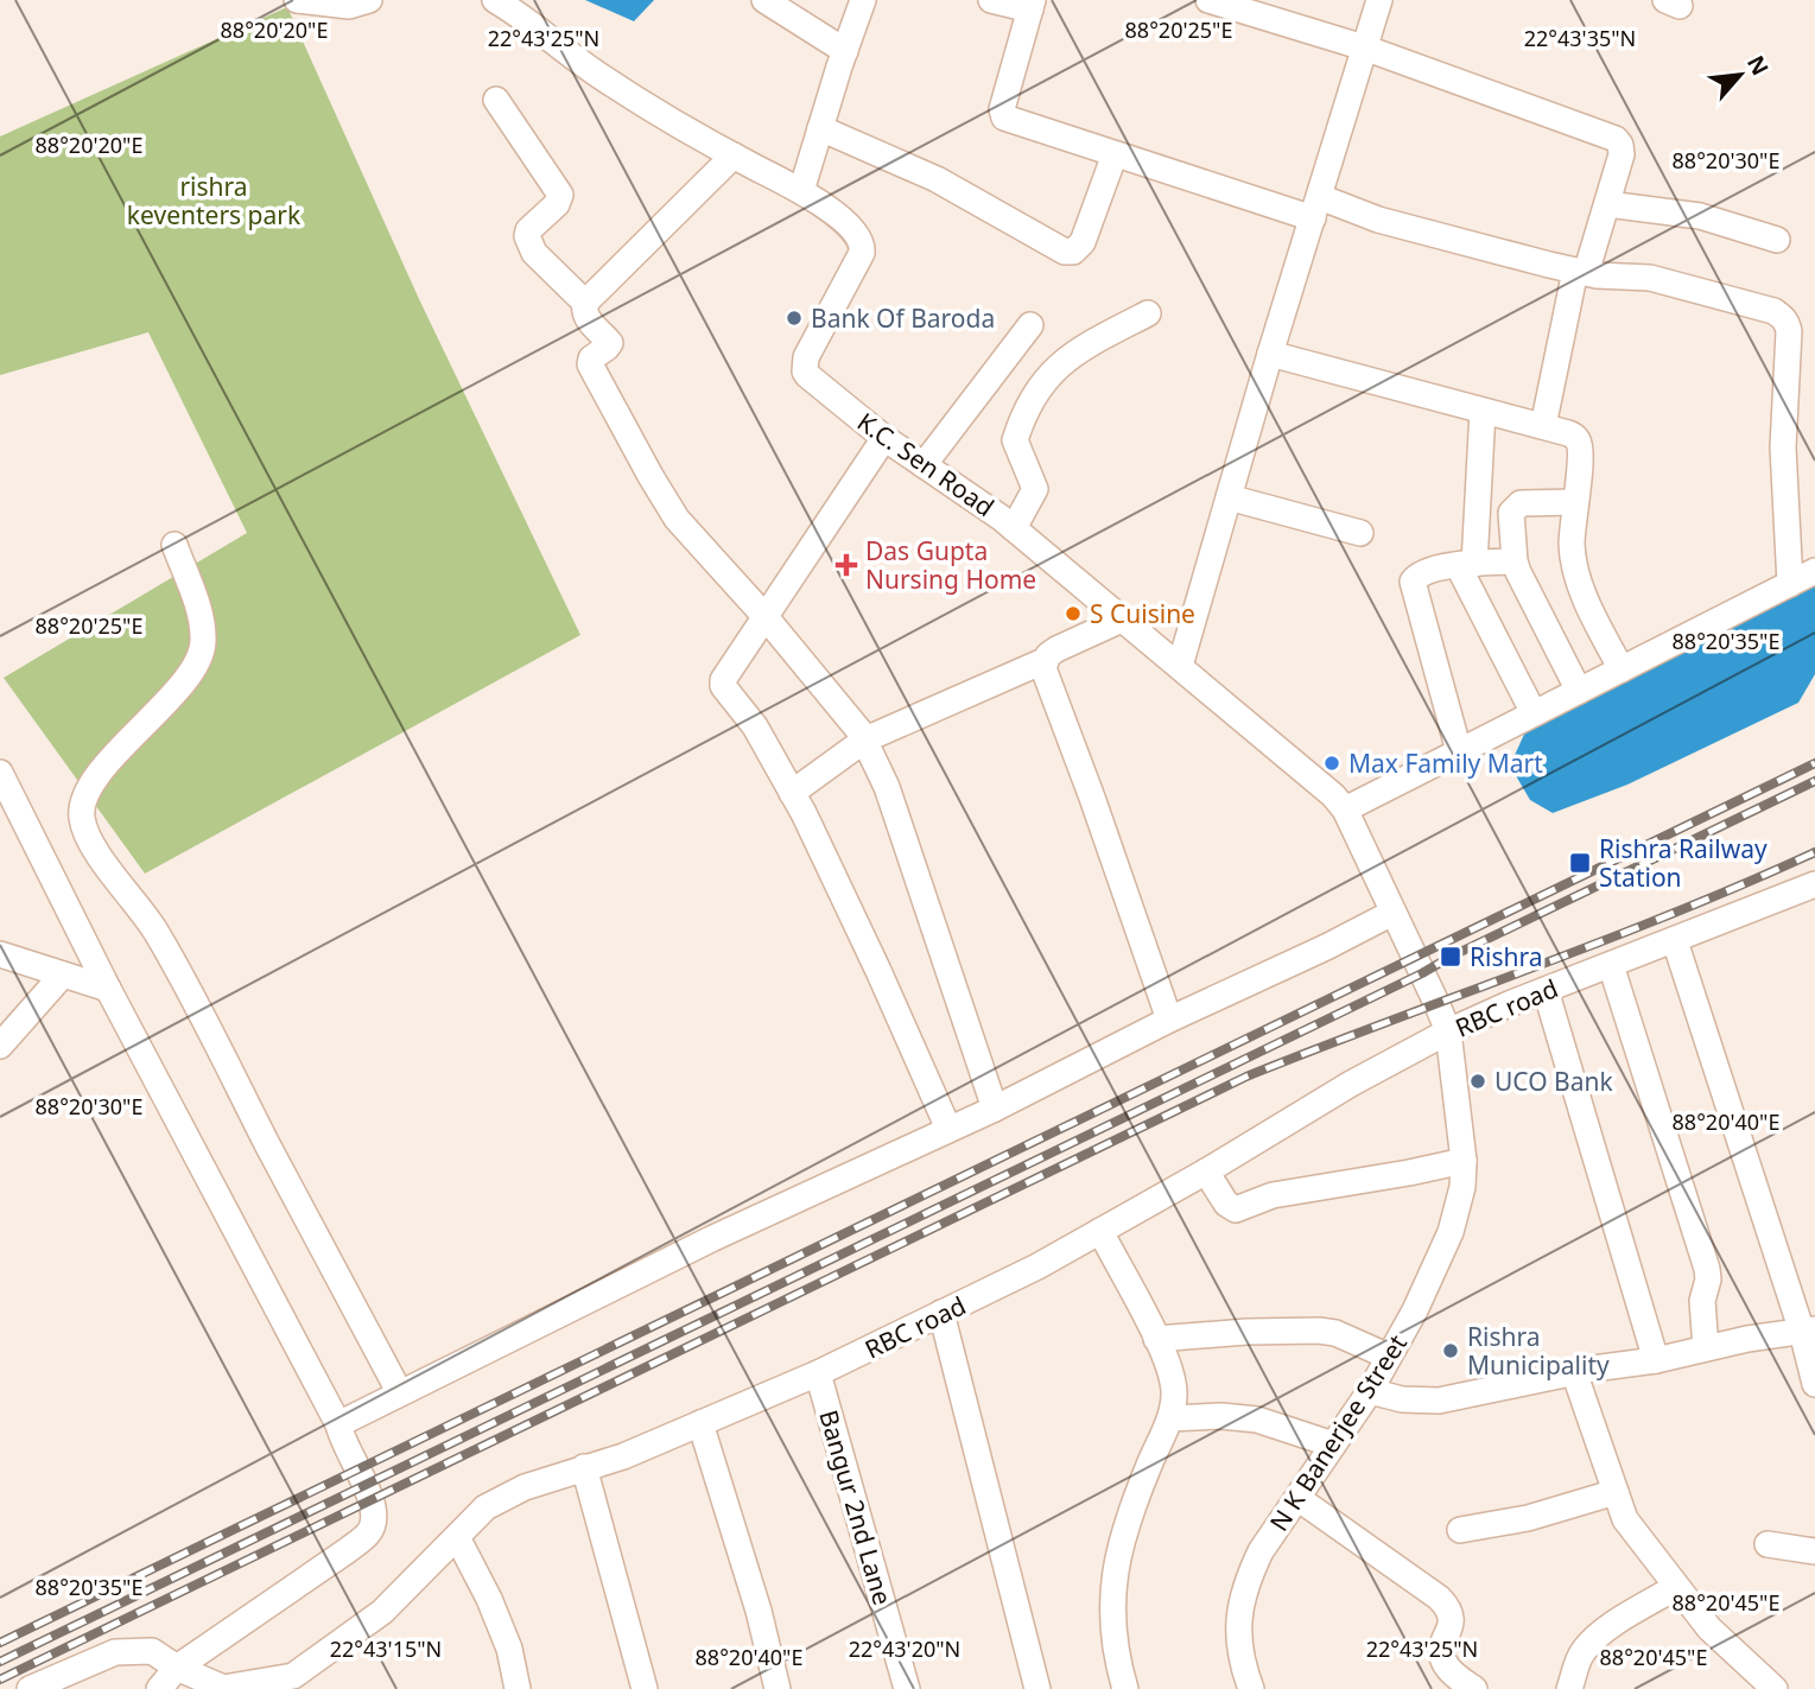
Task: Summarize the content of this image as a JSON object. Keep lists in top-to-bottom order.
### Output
{
  "streets": {
    "street": [
      "K.C. Sen Road",
      "RBC road",
      "N K Banerjee Street",
      "Bangur 2nd Lane"
    ]
  },
  "crossings": [
    ["K.C. Sen Road", "RBC road"],
    ["K.C. Sen Road", "N K Banerjee Street"],
    ["RBC road", "N K Banerjee Street"],
    ["RBC road", "Bangur 2nd Lane"]
  ],
  "parks": ["rishra keventers park"],
  "places": {
    "other": [
      "Bank Of Baroda",
      "S Cuisine",
      "Max Family Mart",
      "UCO Bank",
      "Rishra Municipality"
    ],
    "health": ["Das Gupta Nursing Home"],
    "transit": ["Rishra Railway Station", "Rishra"]
  },
  "north": "top right",
  "coordinates": [
    "88°20'20\"E",
    "88°20'25\"E",
    "22°43'25\"N",
    "22°43'35\"N",
    "88°20'30\"E",
    "88°20'35\"E",
    "88°20'40\"E",
    "88°20'45\"E",
    "22°43'15\"N",
    "22°43'20\"N"
  ]
}
